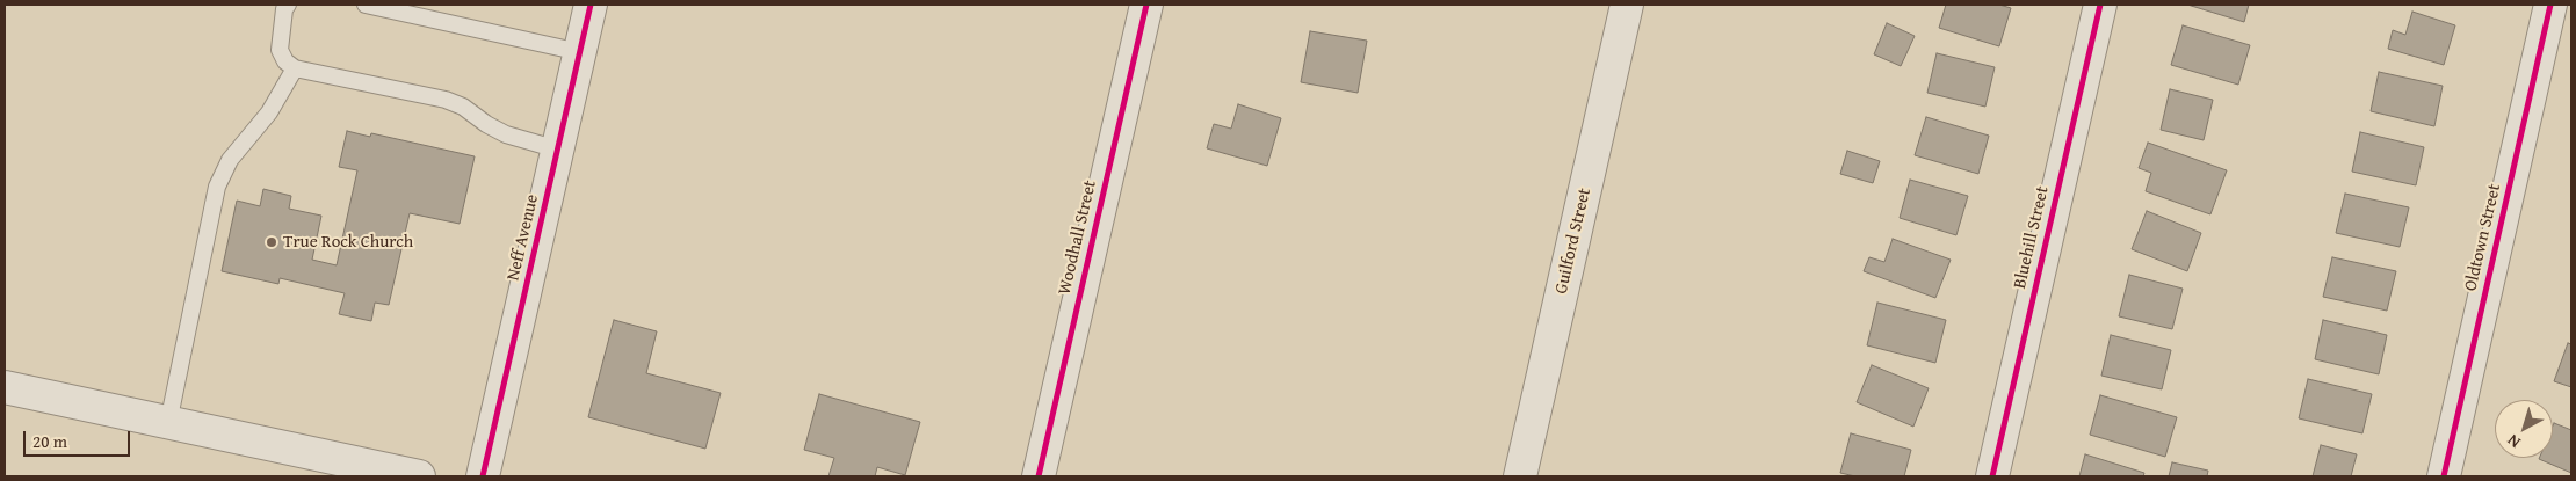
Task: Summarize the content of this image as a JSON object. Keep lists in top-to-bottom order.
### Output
{
  "streets": {
    "street": [
      "Neff Avenue",
      "Woodhall Street",
      "Bluehill Street",
      "Oldtown Street",
      "Guilford Street"
    ]
  },
  "places": ["True Rock Church"],
  "scale_bar": "20 m",
  "north": "bottom left"
}
